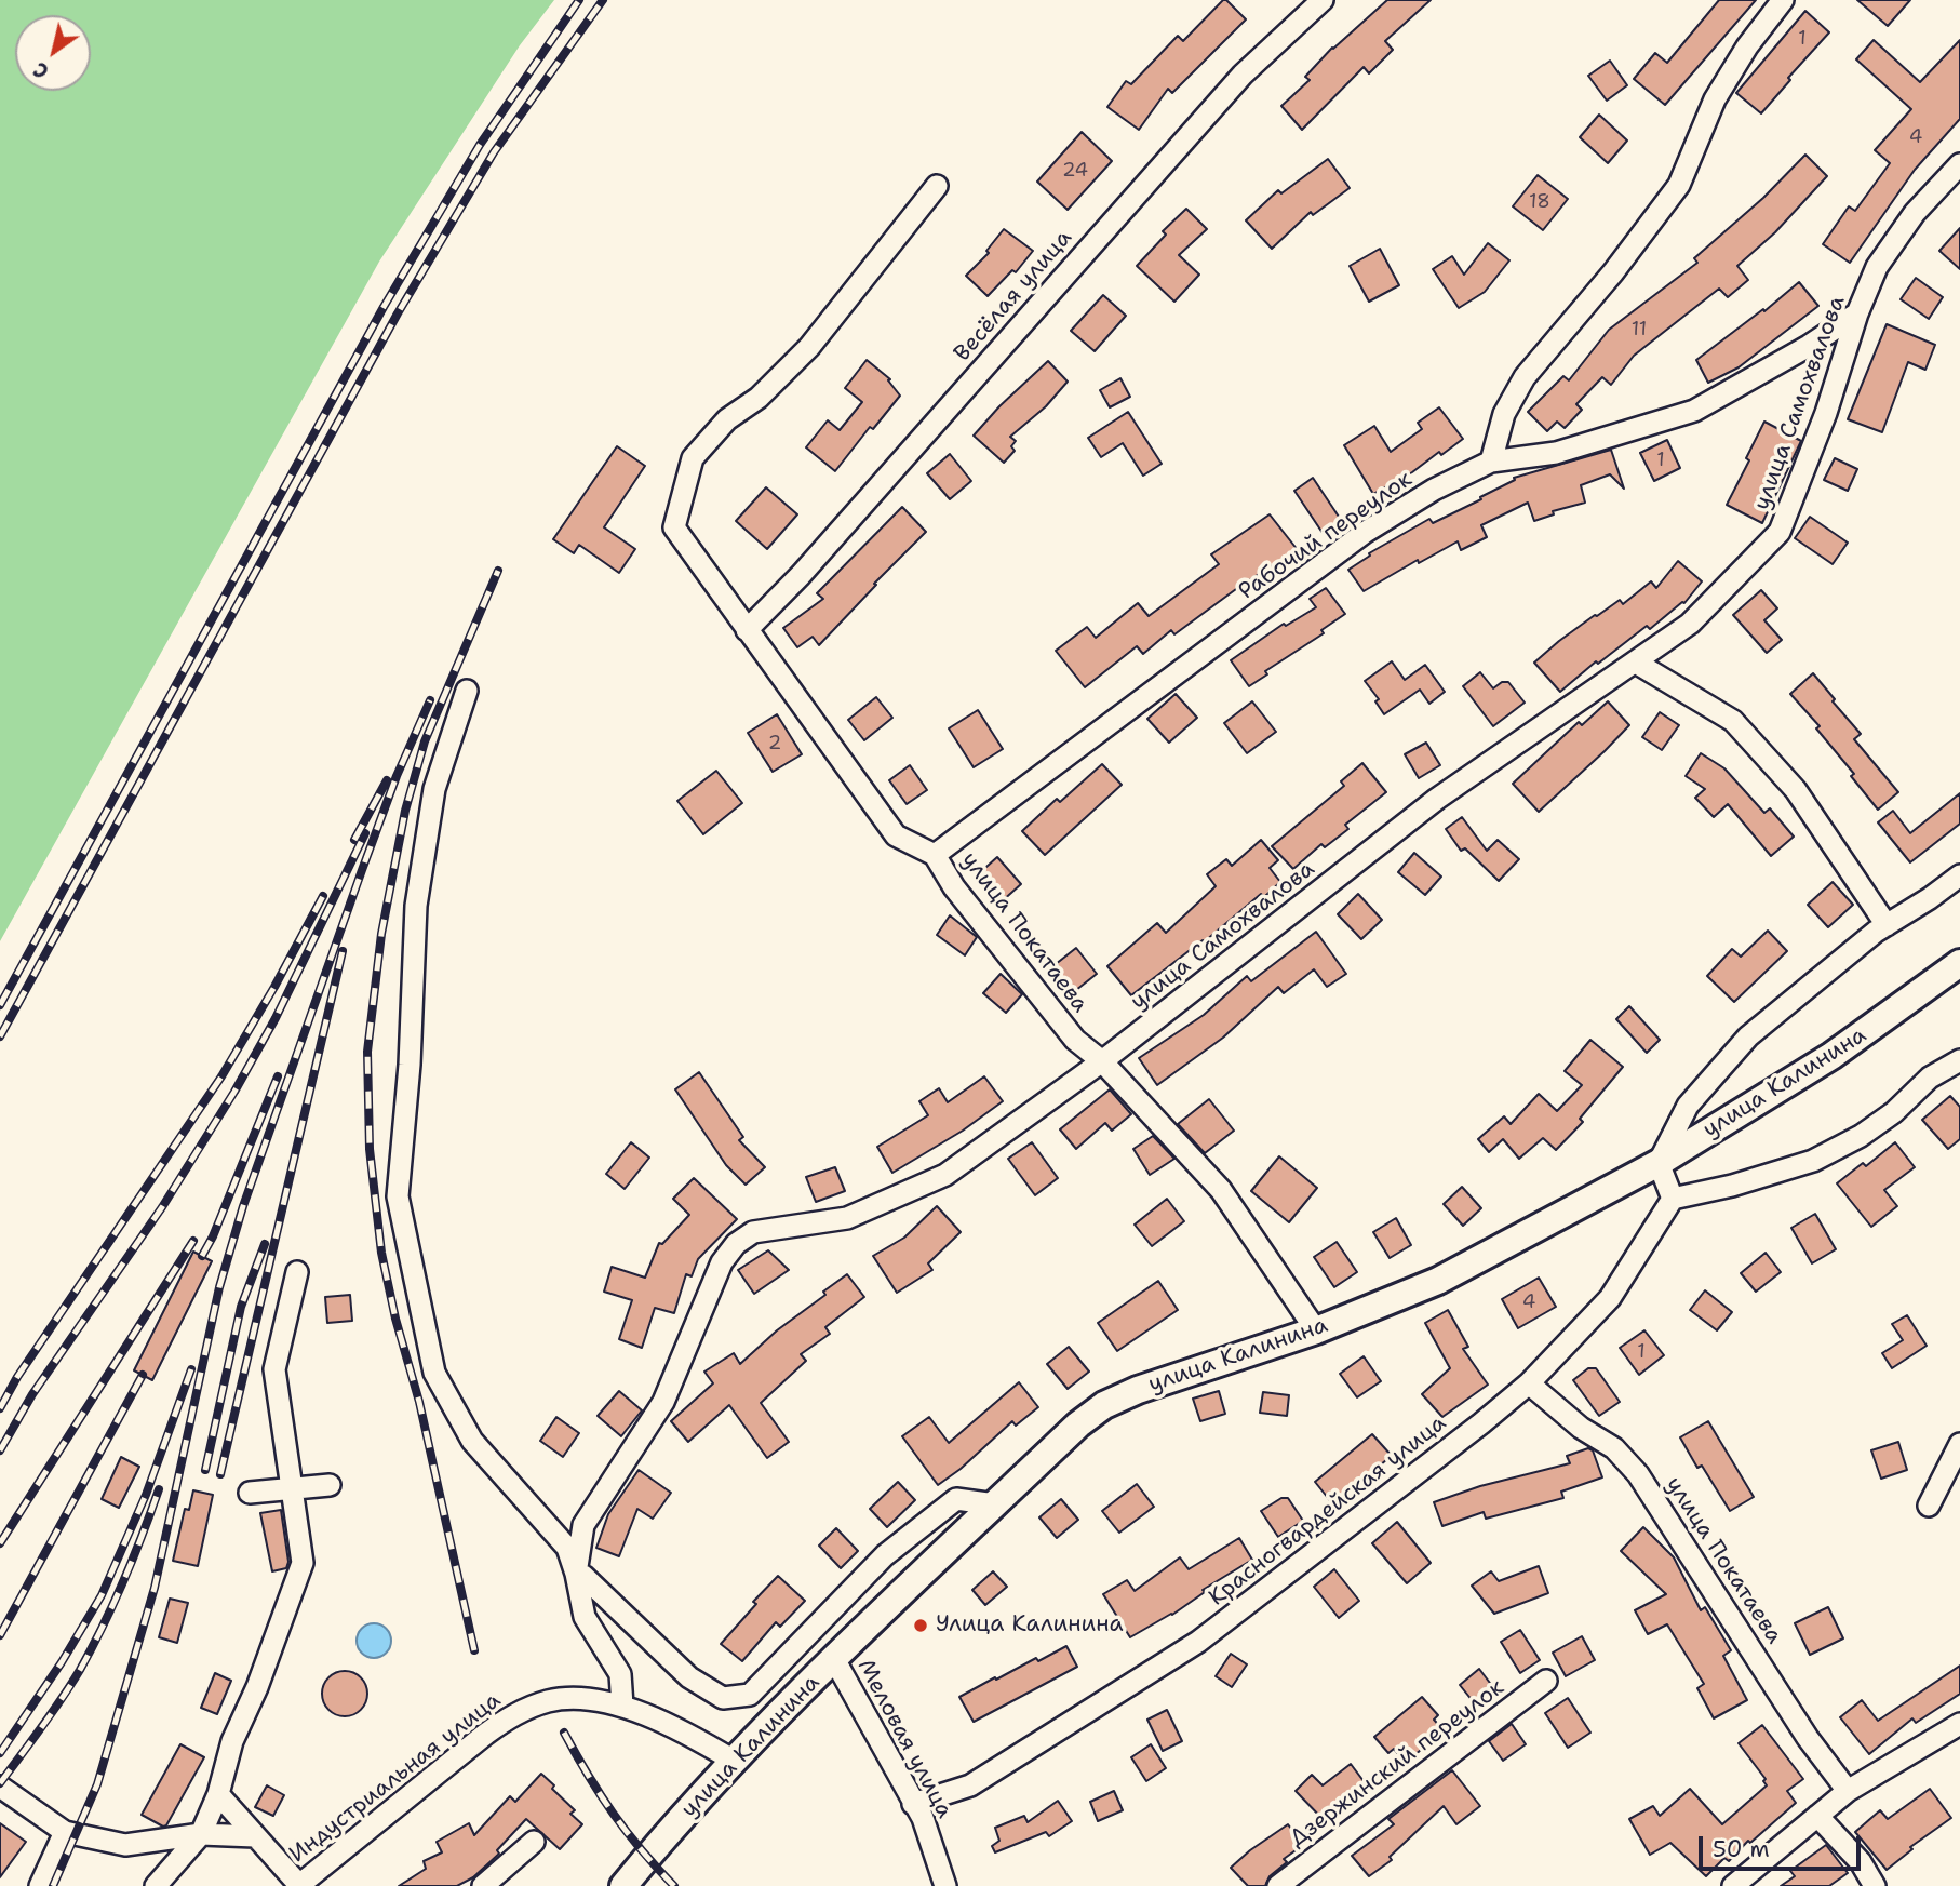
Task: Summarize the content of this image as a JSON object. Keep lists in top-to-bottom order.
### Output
{
  "streets": {
    "main road": ["улица Калинина"],
    "street": [
      "Весёлая улица",
      "улица Самохвалова",
      "Рабочий переулок",
      "улица Покатаева",
      "Красногвардейская улица",
      "Меловая улица",
      "Дзержинский переулок",
      "Индустриальная улица"
    ]
  },
  "crossings": [
    ["Весёлая улица", "улица Покатаева"],
    ["улица Самохвалова", "Рабочий переулок"],
    ["улица Самохвалова", "улица Покатаева"],
    ["улица Самохвалова", "Индустриальная улица"],
    ["Рабочий переулок", "улица Покатаева"],
    ["улица Покатаева", "улица Калинина"],
    ["улица Покатаева", "Красногвардейская улица"],
    ["улица Калинина", "Меловая улица"],
    ["улица Калинина", "Индустриальная улица"],
    ["Красногвардейская улица", "Меловая улица"]
  ],
  "places": ["Улица Калинина"],
  "house_numbers": [
    "1",
    "4",
    "24",
    "18",
    "11",
    "1",
    "2",
    "4",
    "1"
  ],
  "scale_bar": "50 m",
  "north": "bottom left"
}
